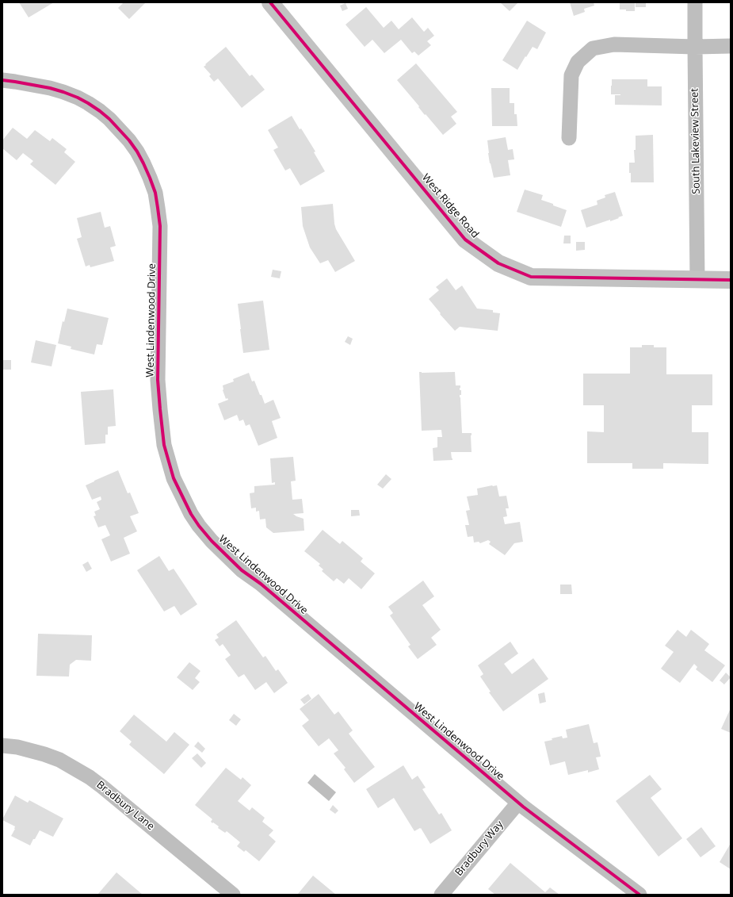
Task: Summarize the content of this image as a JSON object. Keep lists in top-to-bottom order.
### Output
{
  "streets": {
    "street": [
      "South Lakeview Street",
      "West Ridge Road",
      "West Lindenwood Drive",
      "Bradbury Lane",
      "Bradbury Way"
    ]
  },
  "crossings": [
    ["South Lakeview Street", "West Ridge Road"],
    ["West Lindenwood Drive", "Bradbury Way"]
  ]
}
